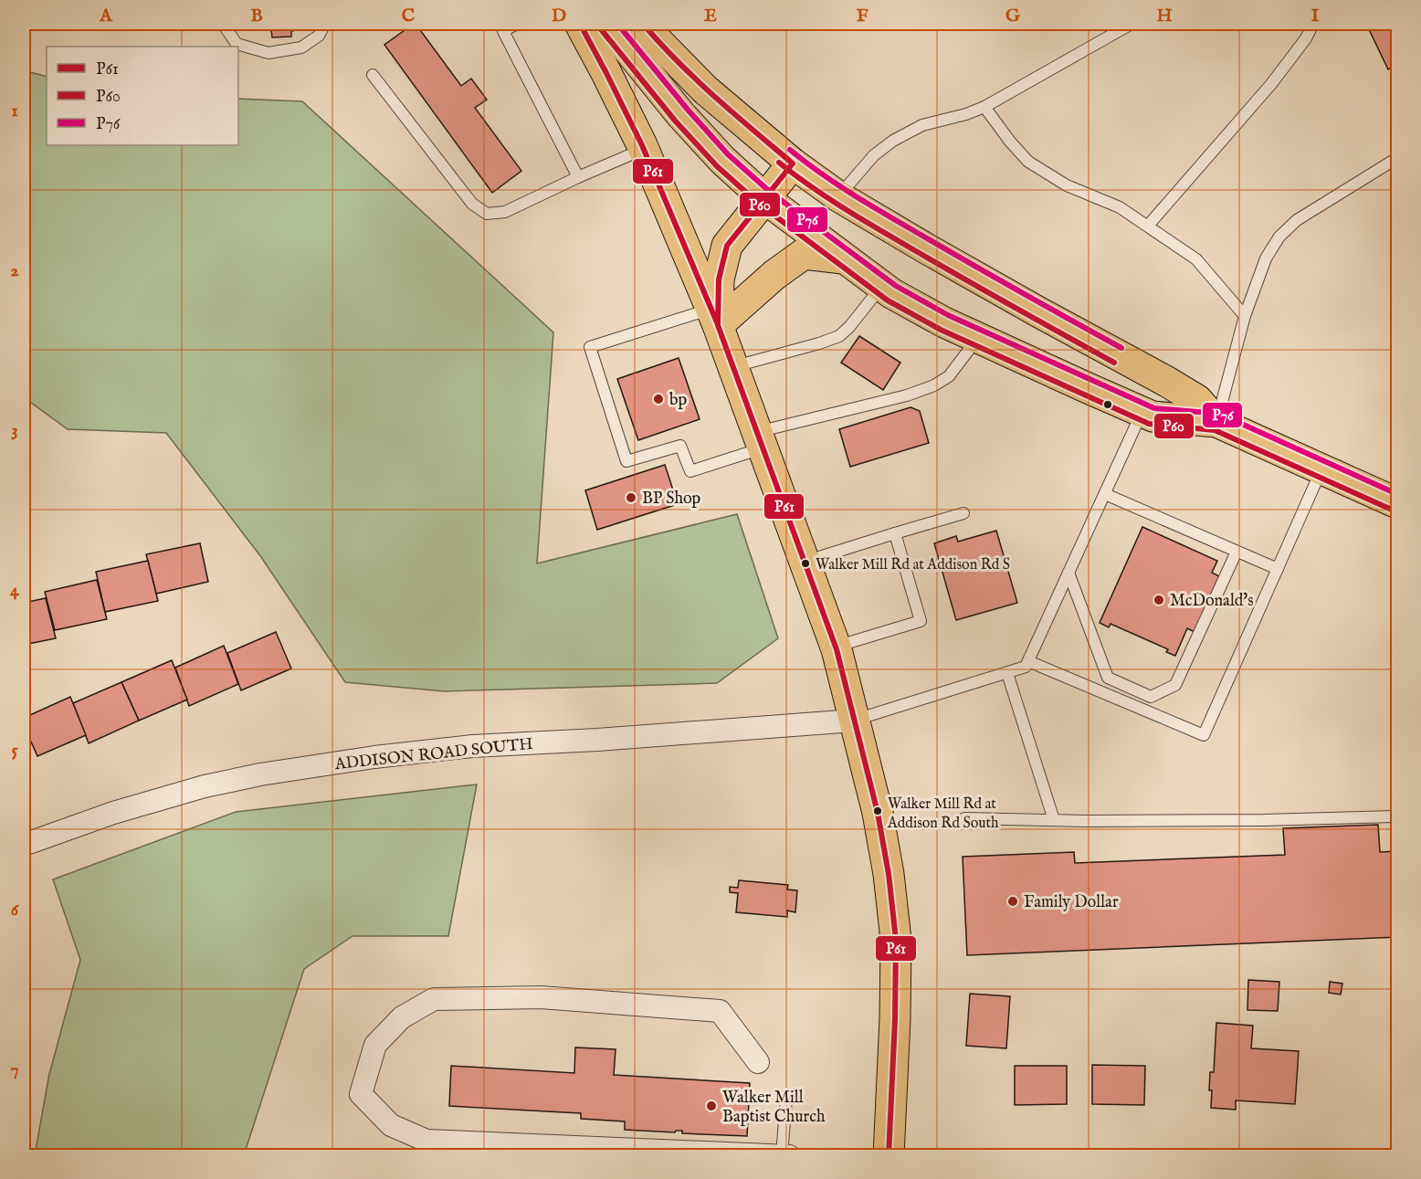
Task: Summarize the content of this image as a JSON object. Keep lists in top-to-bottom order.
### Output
{
  "streets": {
    "street": ["ADDISON ROAD SOUTH"]
  },
  "places": [
    "bp",
    "BP Shop",
    "Walker Mill Rd at Addison Rd S",
    "McDonald's",
    "Walker Mill Rd at Addison Rd South",
    "Family Dollar",
    "Walker Mill Baptist Church"
  ],
  "lines": ["transit line P61", "transit line P76", "transit line P60"],
  "legend": ["P61", "P60", "P76"],
  "grid": {
    "columns": [
      "A",
      "B",
      "C",
      "D",
      "E",
      "F",
      "G",
      "H",
      "I"
    ],
    "rows": [
      "1",
      "2",
      "3",
      "4",
      "5",
      "6",
      "7"
    ]
  }
}
